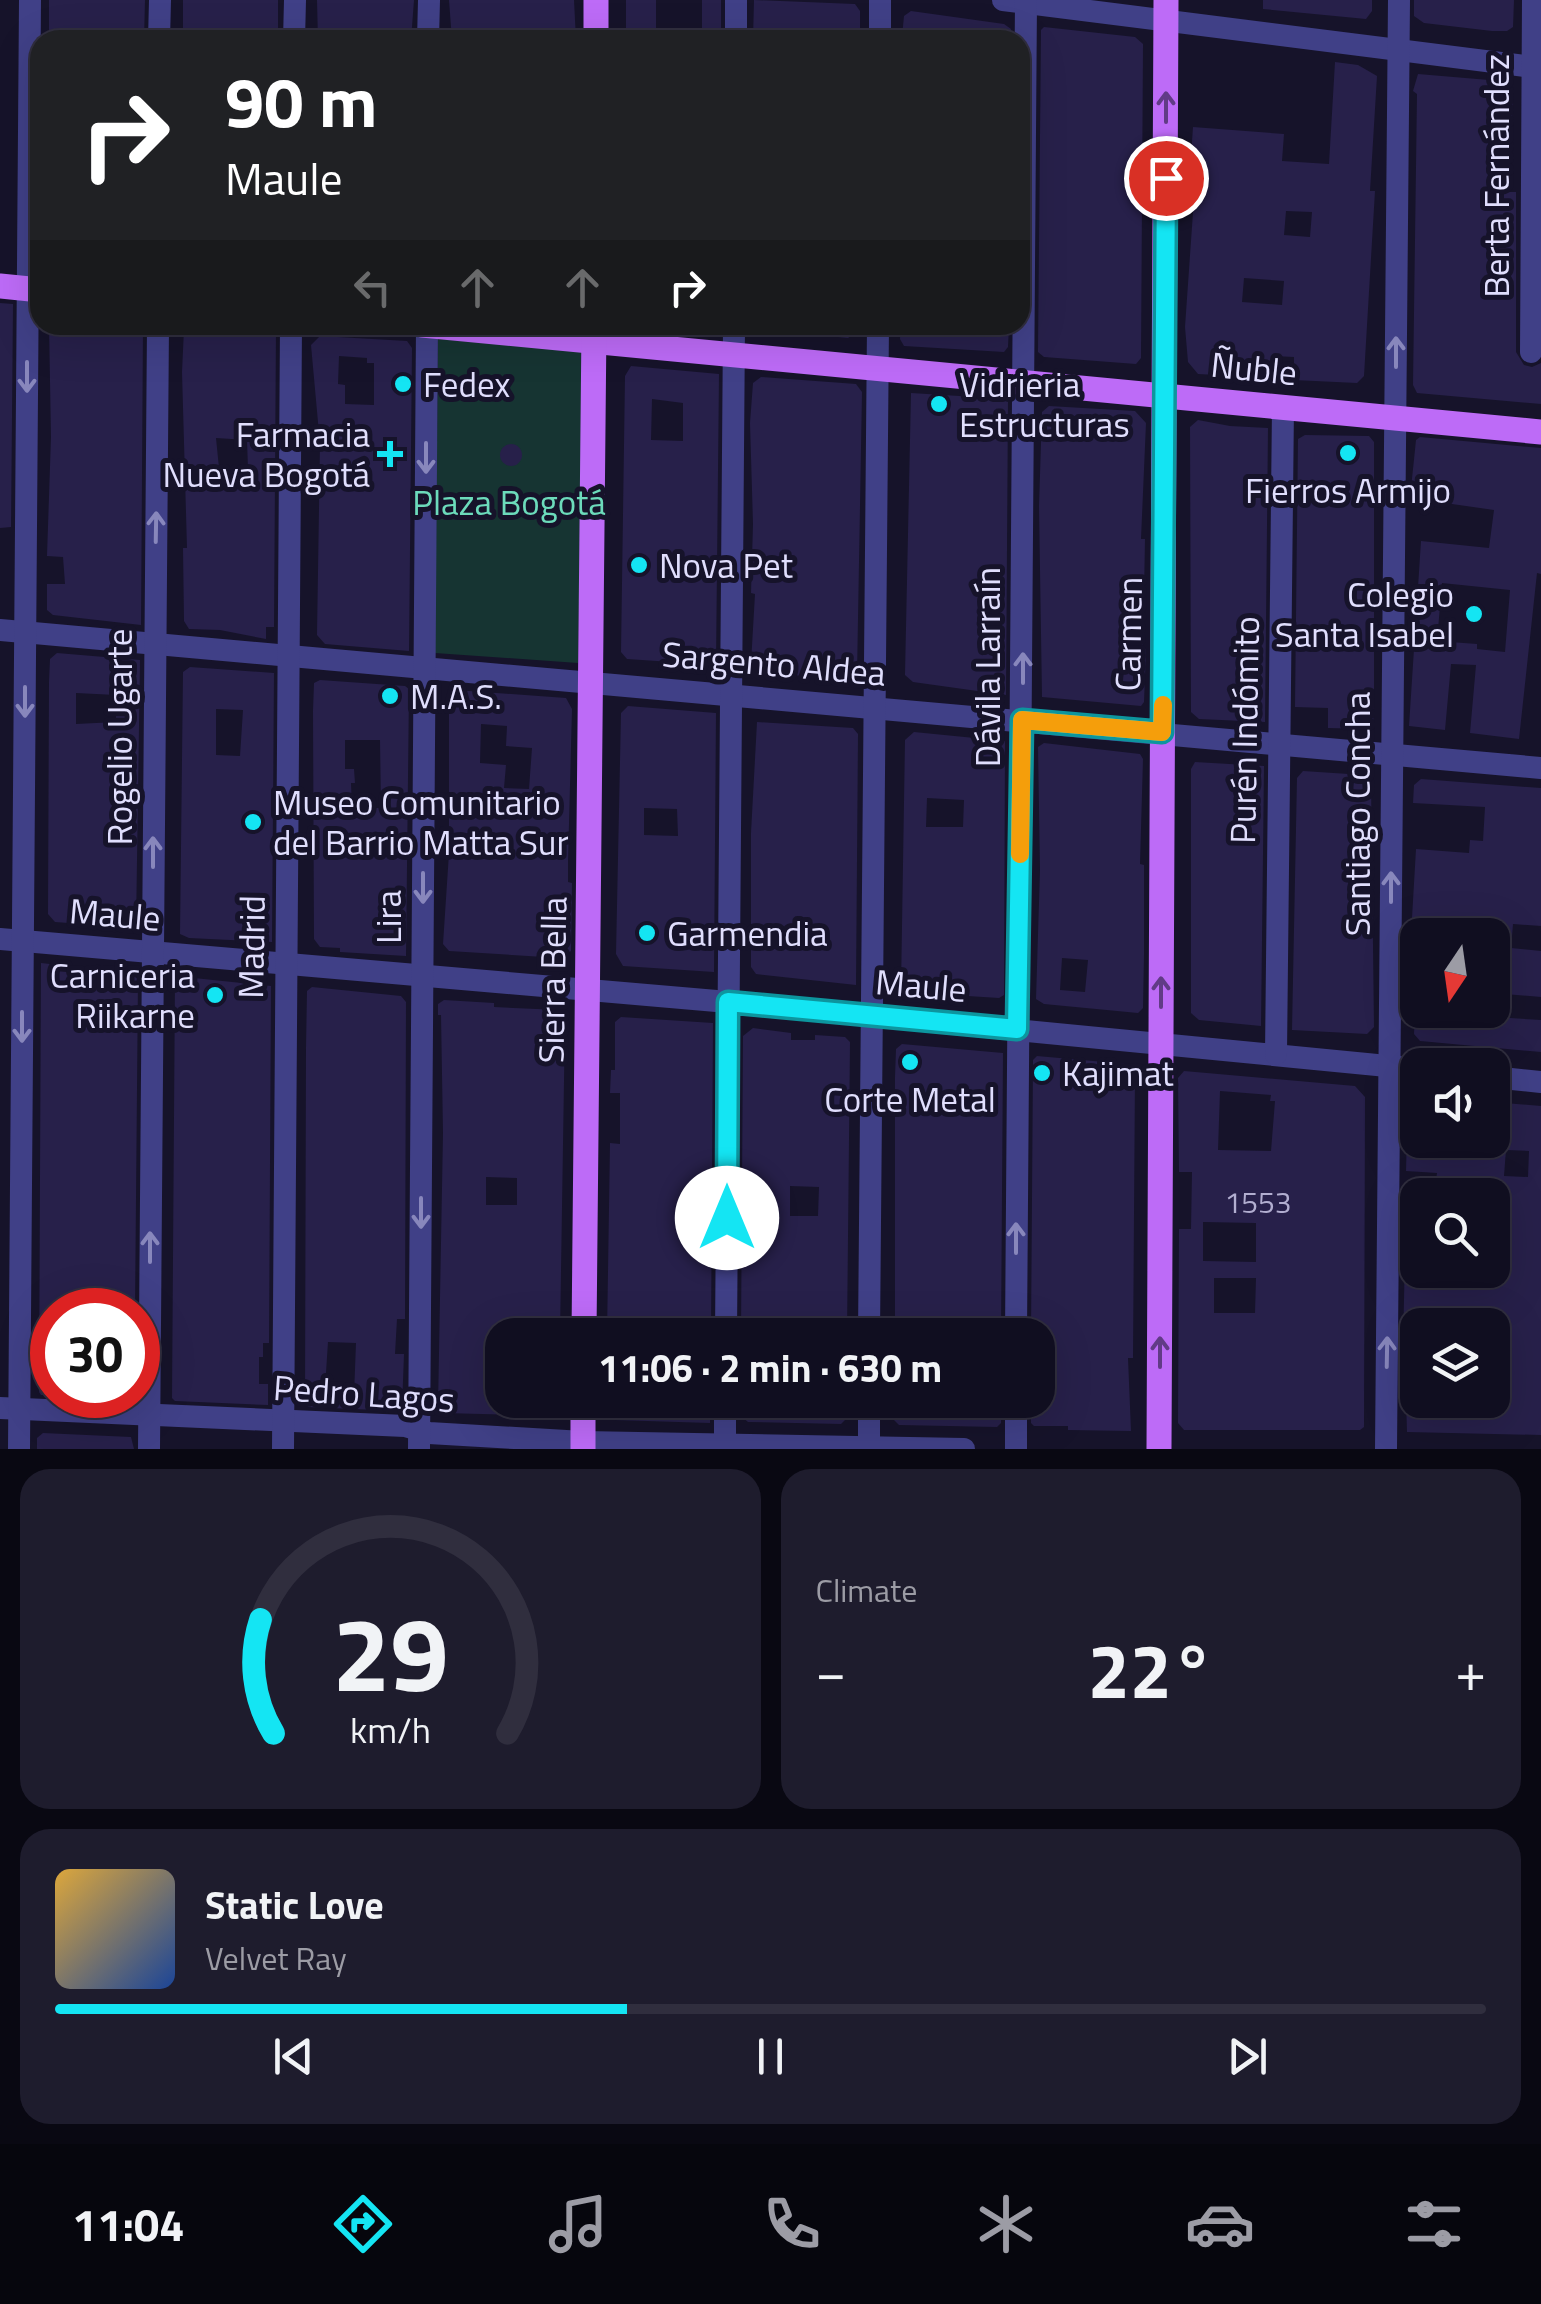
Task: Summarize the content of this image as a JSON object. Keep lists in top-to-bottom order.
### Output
{
  "streets": {
    "main road": ["Ñuble", "Carmen", "Sierra Bella"],
    "street": [
      "Berta Fernández",
      "Sargento Aldea",
      "Dávila Larraín",
      "Purén Indómito",
      "Rogelio Ugarte",
      "Santiago Concha",
      "Maule",
      "Lira",
      "Madrid",
      "Pedro Lagos"
    ]
  },
  "crossings": [
    ["Ñuble", "Carmen"],
    ["Ñuble", "Dávila Larraín"],
    ["Ñuble", "Purén Indómito"],
    ["Ñuble", "Santiago Concha"],
    ["Carmen", "Sargento Aldea"],
    ["Carmen", "Maule"],
    ["Sargento Aldea", "Dávila Larraín"],
    ["Sargento Aldea", "Purén Indómito"],
    ["Sargento Aldea", "Rogelio Ugarte"],
    ["Sargento Aldea", "Santiago Concha"],
    ["Sargento Aldea", "Lira"],
    ["Sargento Aldea", "Madrid"],
    ["Sargento Aldea", "Sierra Bella"],
    ["Dávila Larraín", "Maule"],
    ["Purén Indómito", "Maule"],
    ["Rogelio Ugarte", "Maule"],
    ["Santiago Concha", "Maule"],
    ["Maule", "Lira"],
    ["Maule", "Madrid"],
    ["Maule", "Sierra Bella"],
    ["Lira", "Pedro Lagos"],
    ["Madrid", "Pedro Lagos"]
  ],
  "one_way": ["Carmen", "Santiago Concha", "Lira"],
  "parks": ["Plaza Bogotá"],
  "places": {
    "other": [
      "Fedex",
      "Vidrieria Estructuras",
      "Fierros Armijo",
      "Nova Pet",
      "Colegio Santa Isabel",
      "M.A.S.",
      "Museo Comunitario del Barrio Matta Sur",
      "Garmendia",
      "Carniceria Riikarne",
      "Corte Metal",
      "Kajimat"
    ],
    "health": ["Farmacia Nueva Bogotá"]
  },
  "house_numbers": ["1553"],
  "north": "bottom",
  "page": {
    "turn": ["90 m", "Maule"],
    "limit": "30",
    "trip": "11:06 · 2 min · 630 m",
    "tile": "Climate",
    "heat": ["−", "22°", "+"],
    "song": ["Static Love", "Velvet Ray"],
    "tabs": "11:04",
    "gauge": ["29", "km/h"]
  }
}
